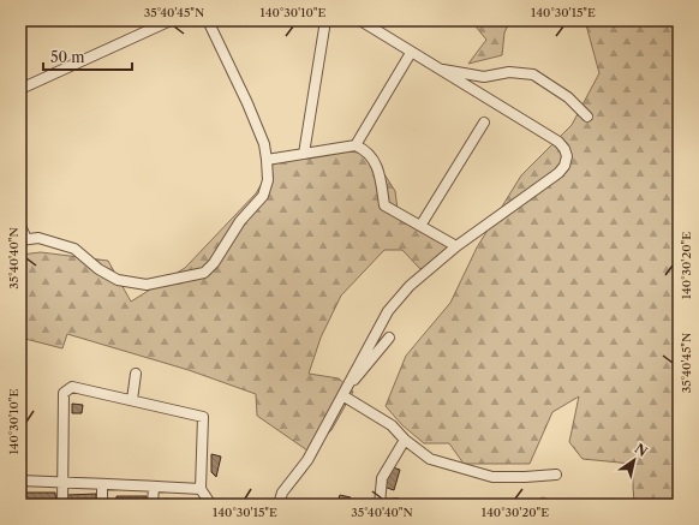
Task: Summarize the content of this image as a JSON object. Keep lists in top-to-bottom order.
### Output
{
  "scale_bar": "50 m",
  "north": "top right",
  "coordinates": [
    "35°40'45\"N",
    "140°30'10\"E",
    "140°30'15\"E",
    "35°40'40\"N",
    "140°30'20\"E"
  ]
}
